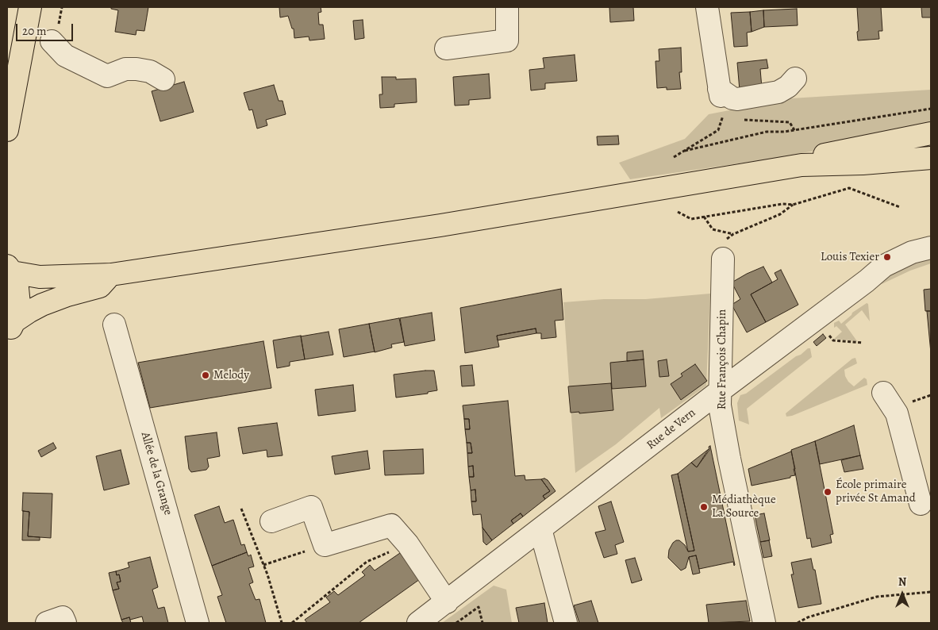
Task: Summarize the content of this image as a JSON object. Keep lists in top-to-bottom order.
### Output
{
  "streets": {
    "street": ["Rue François Chapin", "Rue de Vern", "Allée de la Grange"]
  },
  "crossings": [
    ["Rue François Chapin", "Rue de Vern"]
  ],
  "places": [
    "Louis Texier",
    "Melody",
    "École primaire privée St Amand",
    "Médiathèque La Source"
  ],
  "scale_bar": "20 m",
  "north": "top"
}
